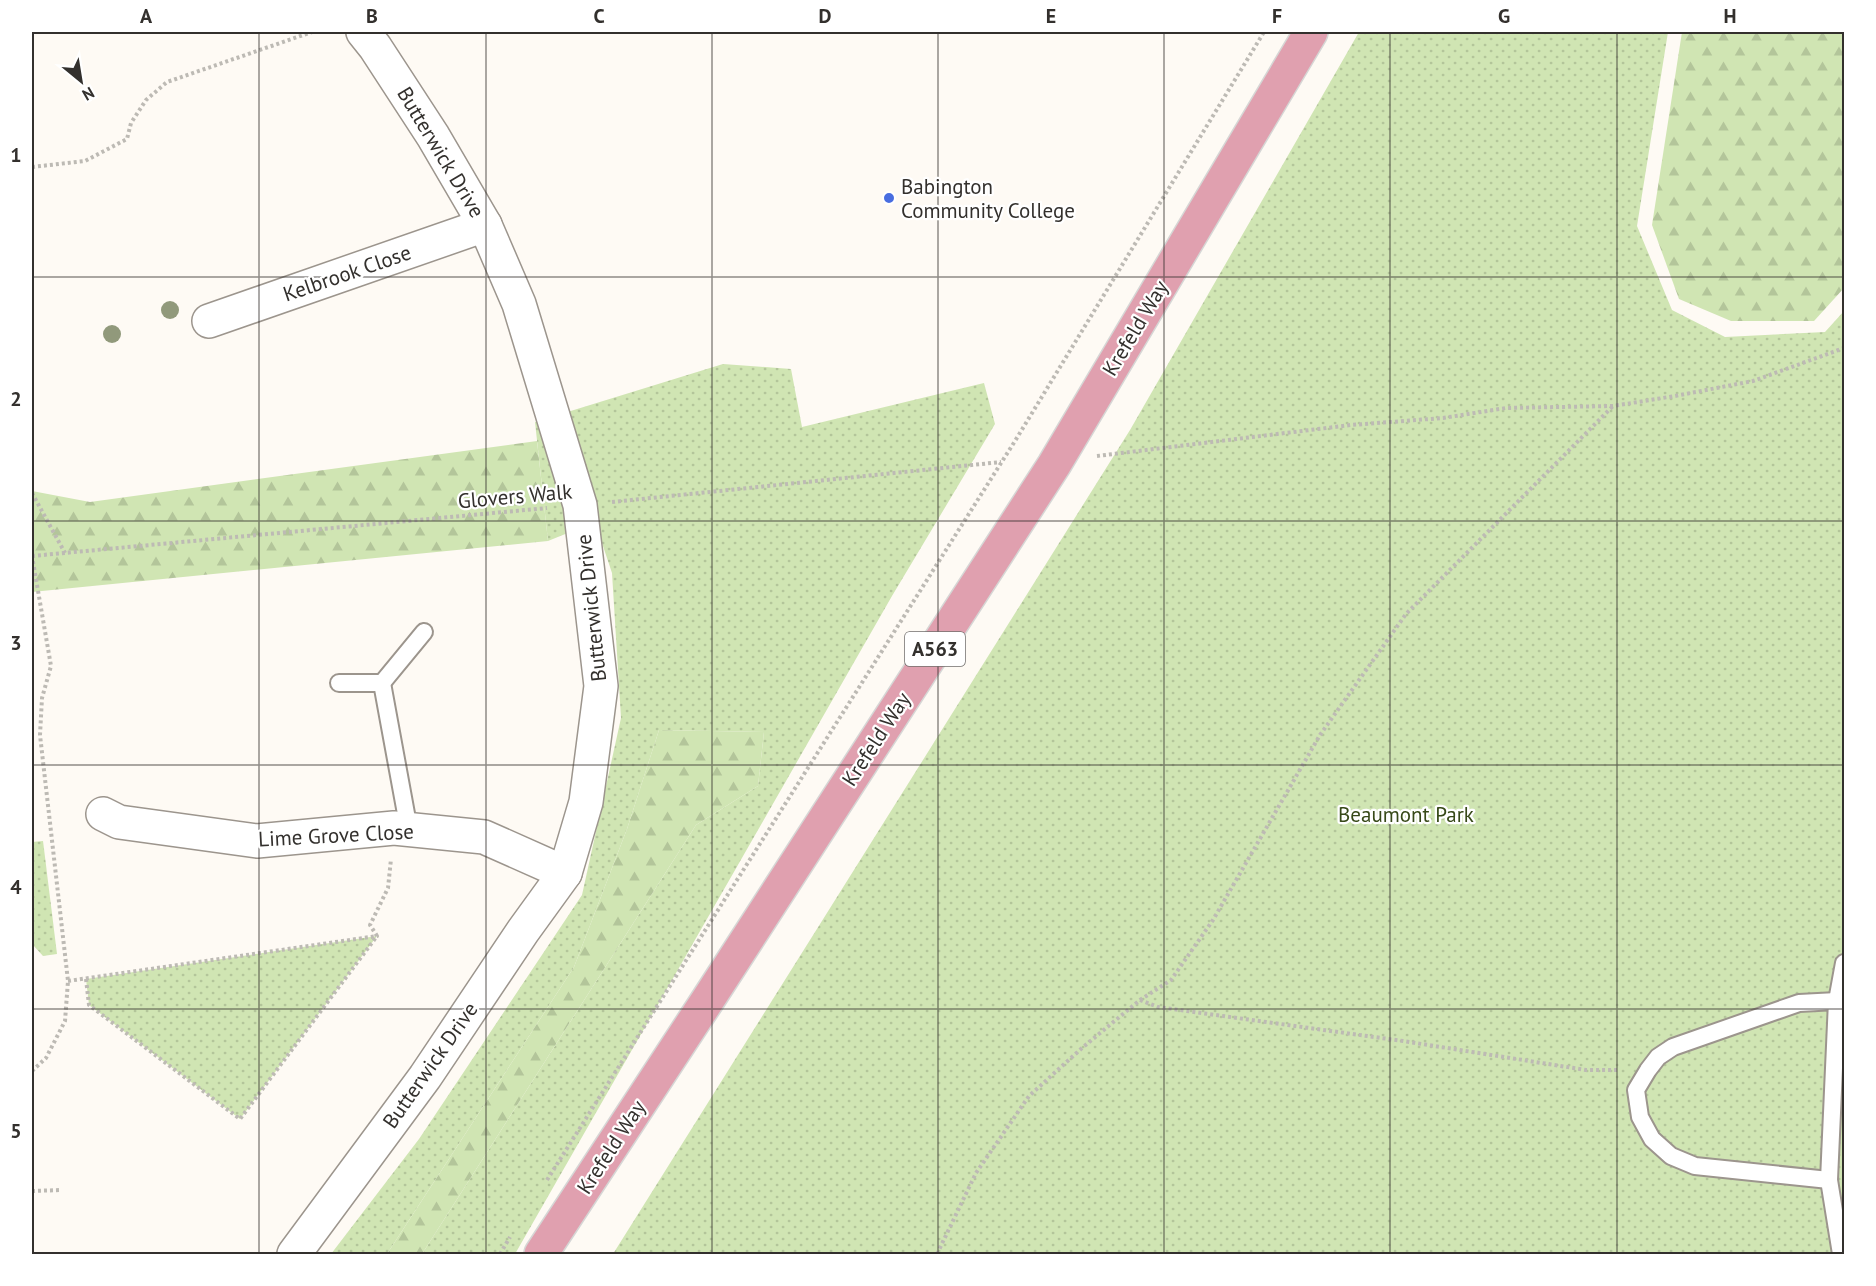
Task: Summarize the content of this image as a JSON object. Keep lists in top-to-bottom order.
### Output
{
  "streets": {
    "highway": ["Krefeld Way", "A563"],
    "street": ["Butterwick Drive", "Kelbrook Close", "Lime Grove Close"],
    "path": ["Glovers Walk"]
  },
  "crossings": [
    ["Butterwick Drive", "Kelbrook Close"],
    ["Butterwick Drive", "Glovers Walk"],
    ["Butterwick Drive", "Lime Grove Close"]
  ],
  "parks": ["Beaumont Park"],
  "places": ["Babington Community College"],
  "north": "bottom right",
  "grid": {
    "columns": [
      "A",
      "B",
      "C",
      "D",
      "E",
      "F",
      "G",
      "H"
    ],
    "rows": [
      "1",
      "2",
      "3",
      "4",
      "5"
    ]
  }
}
